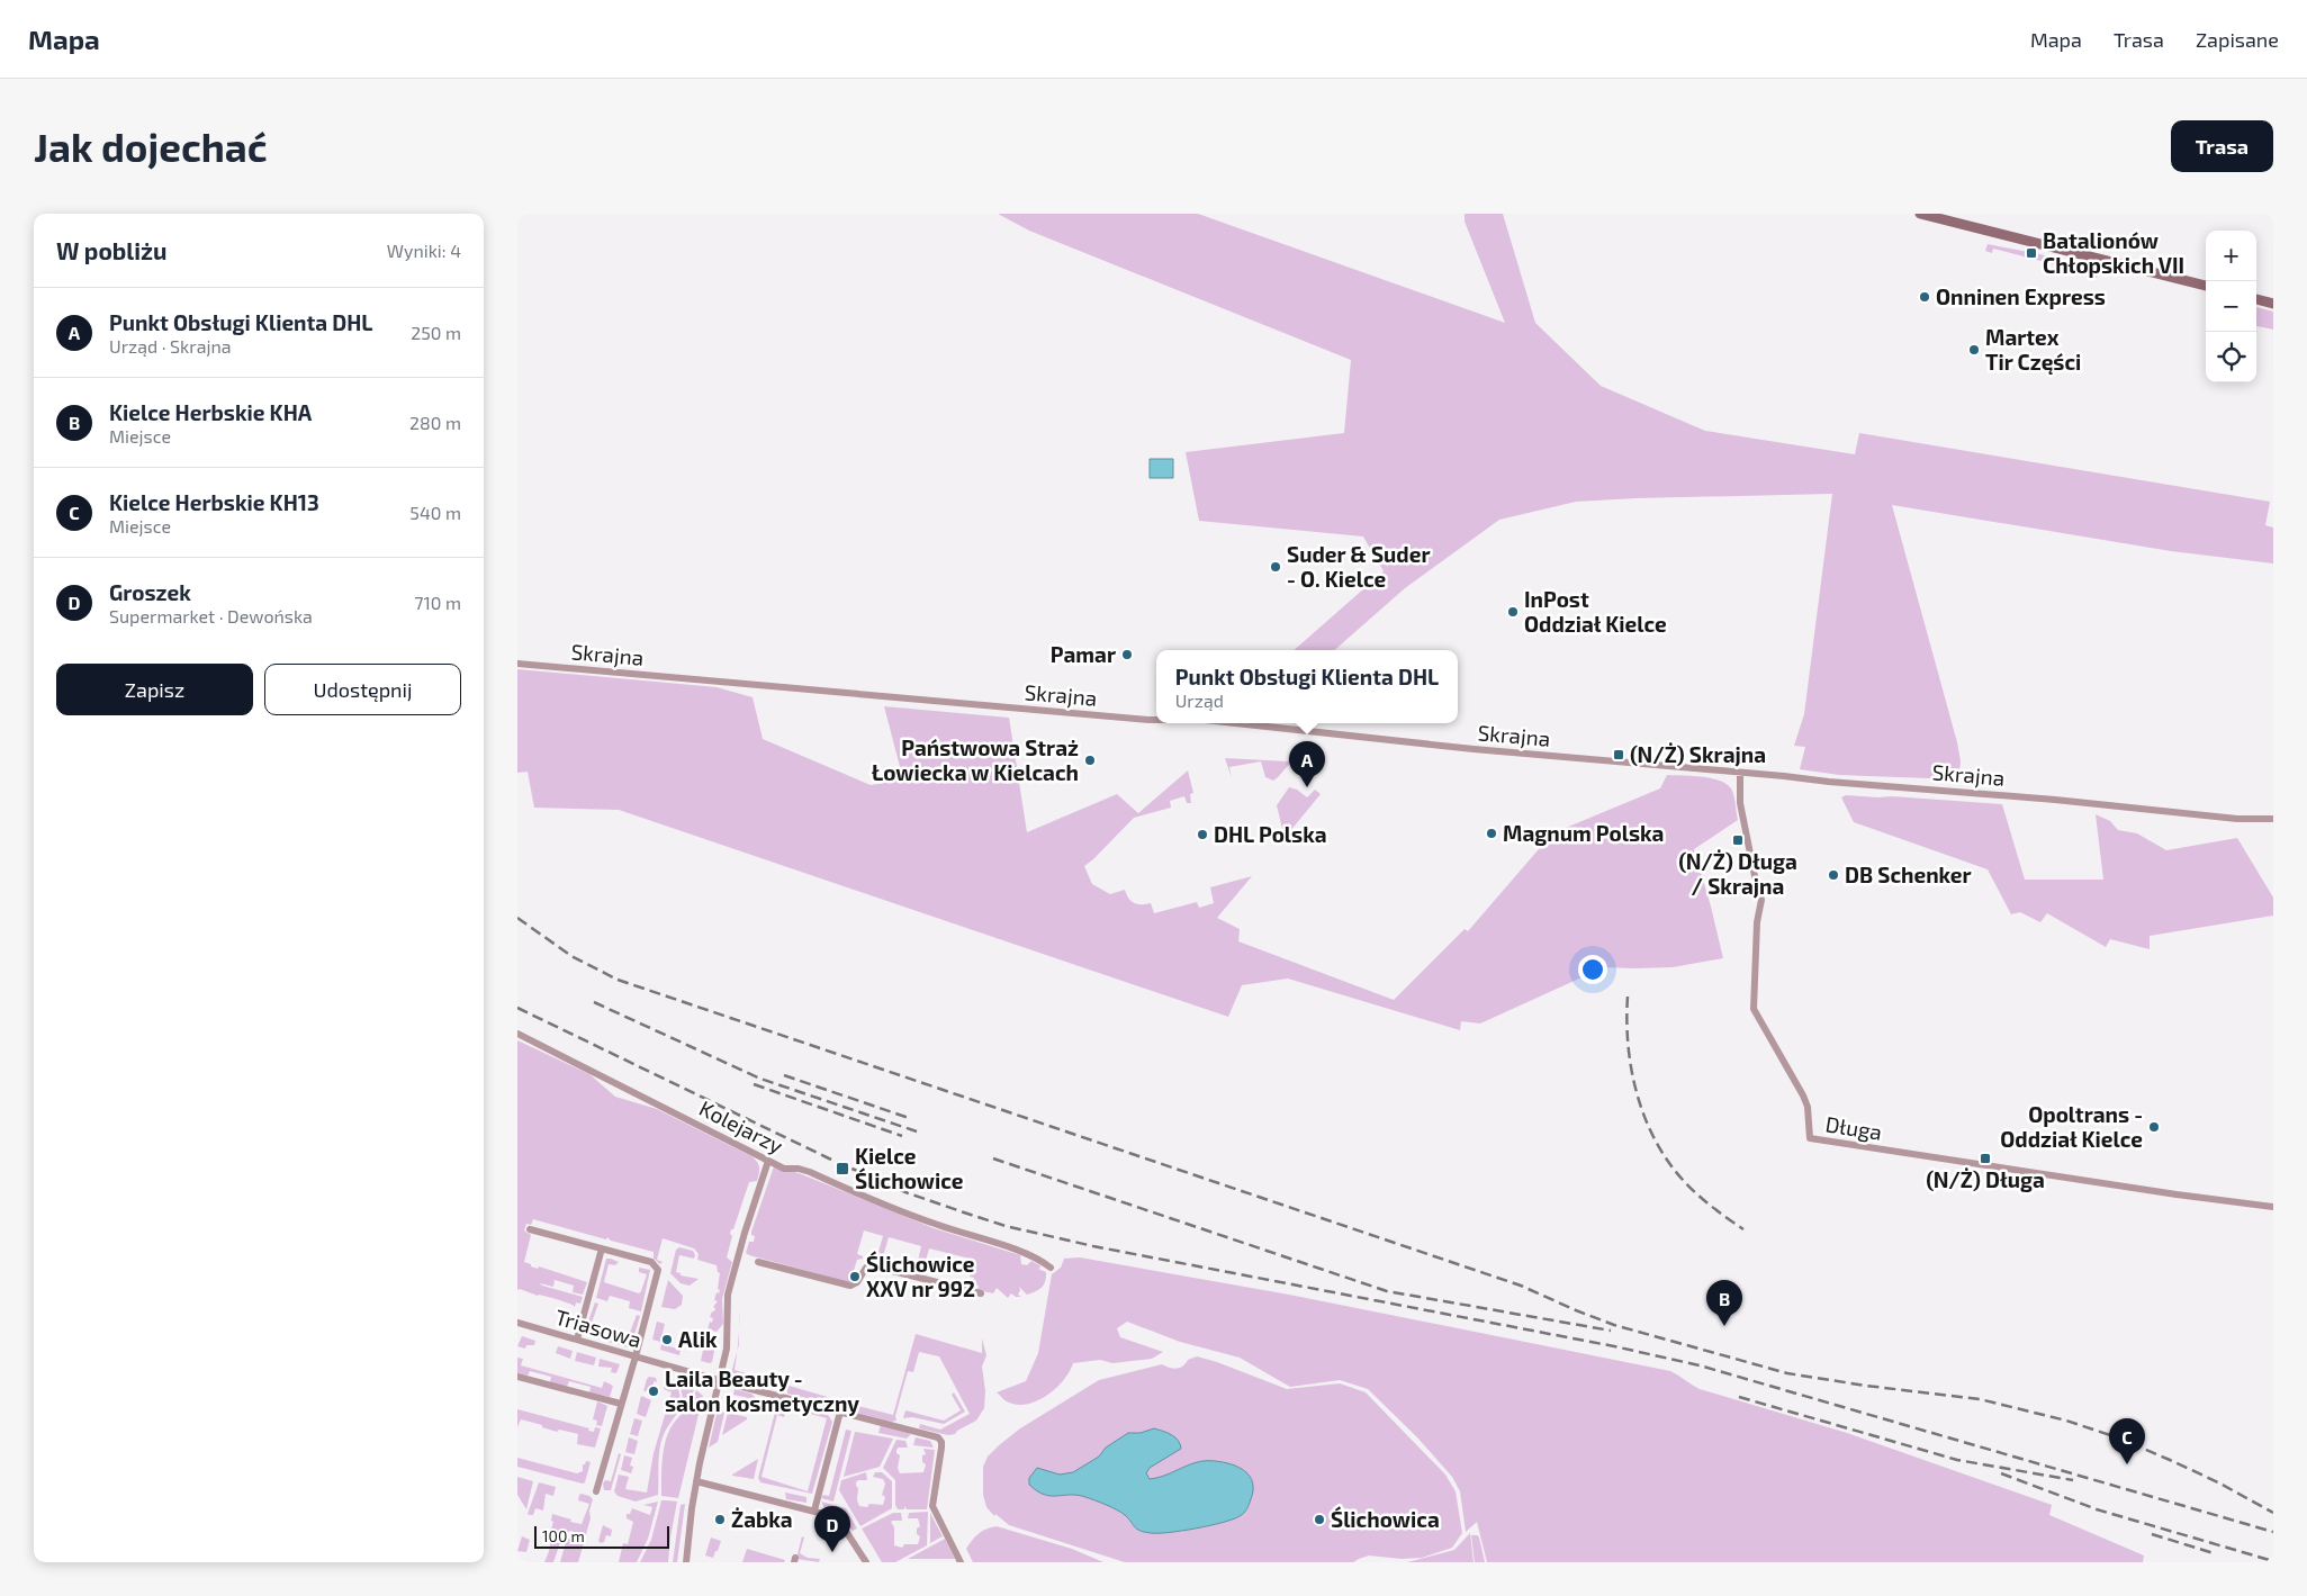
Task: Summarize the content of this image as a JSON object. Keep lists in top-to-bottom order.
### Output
{
  "streets": {
    "street": [
      "Skrajna",
      "Kolejarzy",
      "Długa",
      "Triasowa"
    ]
  },
  "crossings": [
    ["Skrajna", "Długa"]
  ],
  "places": {
    "transit": [
      "Batalionów Chłopskich VII",
      "(N/Ż) Skrajna",
      "(N/Ż) Długa / Skrajna",
      "(N/Ż) Długa",
      "Kielce Ślichowice"
    ],
    "other": [
      "Onninen Express",
      "Martex Tir Części",
      "Suder & Suder - O. Kielce",
      "InPost Oddział Kielce",
      "Pamar",
      "Państwowa Straż Łowiecka w Kielcach",
      "Magnum Polska",
      "DHL Polska",
      "DB Schenker",
      "Opoltrans - Oddział Kielce",
      "Ślichowice XXV nr 992",
      "Alik",
      "Laila Beauty - salon kosmetyczny",
      "Żabka",
      "Ślichowica"
    ]
  },
  "scale_bar": "100 m",
  "page": {
    "header": "Mapa",
    "nav": ["Mapa", "Trasa", "Zapisane"],
    "buttons": [
      "Trasa",
      ["Zapisz", "Udostępnij"]
    ],
    "title": "Jak dojechać",
    "heading": ["W pobliżu", "Wyniki: 4"],
    "map_buttons": ["+", "−"],
    "list": [
      {
        "mark": "A",
        "name": "Punkt Obsługi Klienta DHL",
        "note": "Urząd · Skrajna",
        "value": "250 m"
      },
      {
        "mark": "B",
        "name": "Kielce Herbskie KHA",
        "note": "Miejsce",
        "value": "280 m"
      },
      {
        "mark": "C",
        "name": "Kielce Herbskie KH13",
        "note": "Miejsce",
        "value": "540 m"
      },
      {
        "mark": "D",
        "name": "Groszek",
        "note": "Supermarket · Dewońska",
        "value": "710 m"
      }
    ],
    "popup": ["Punkt Obsługi Klienta DHL", "Urząd"],
    "pins": [
      "A",
      "B",
      "C",
      "D"
    ],
    "scale": "100 m"
  }
}
